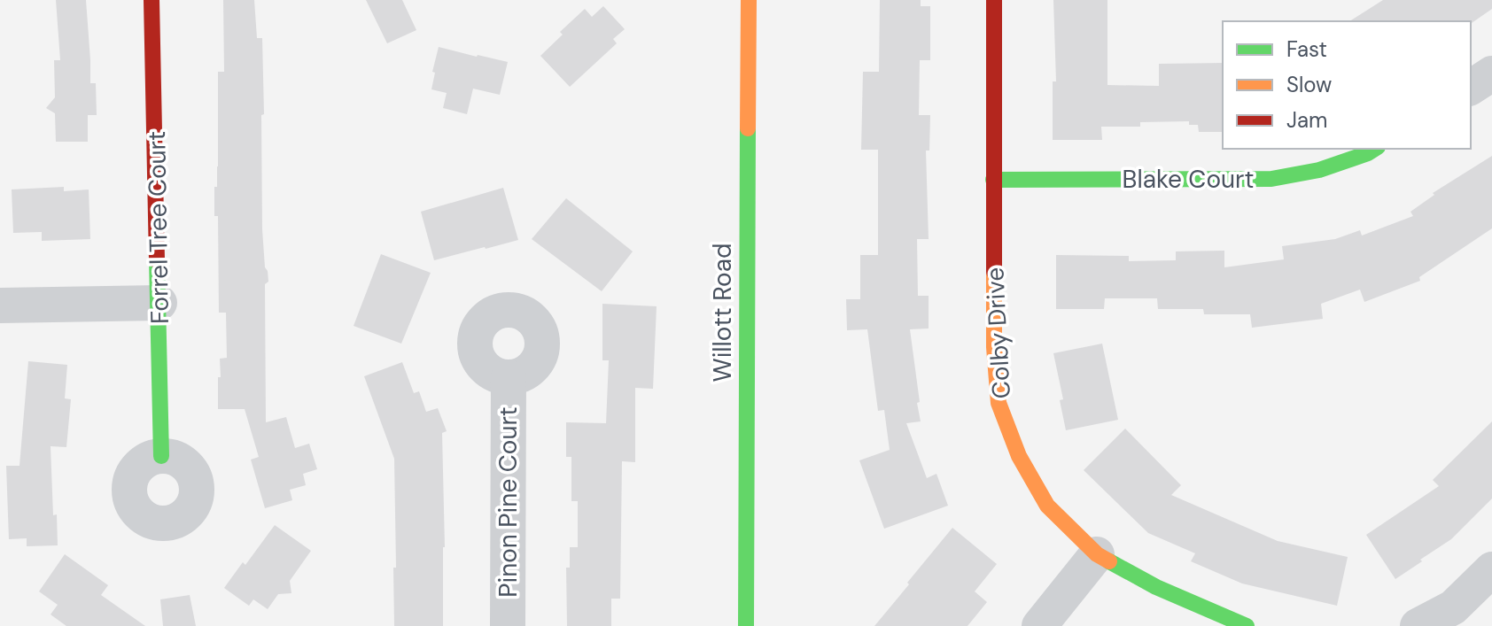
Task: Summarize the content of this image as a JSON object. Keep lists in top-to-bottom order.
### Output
{
  "streets": {
    "street": [
      "Blake Court",
      "Forrel Tree Court",
      "Willott Road",
      "Colby Drive",
      "Pinon Pine Court"
    ]
  },
  "crossings": [
    ["Blake Court", "Colby Drive"]
  ],
  "legend": ["Fast", "Slow", "Jam"]
}
